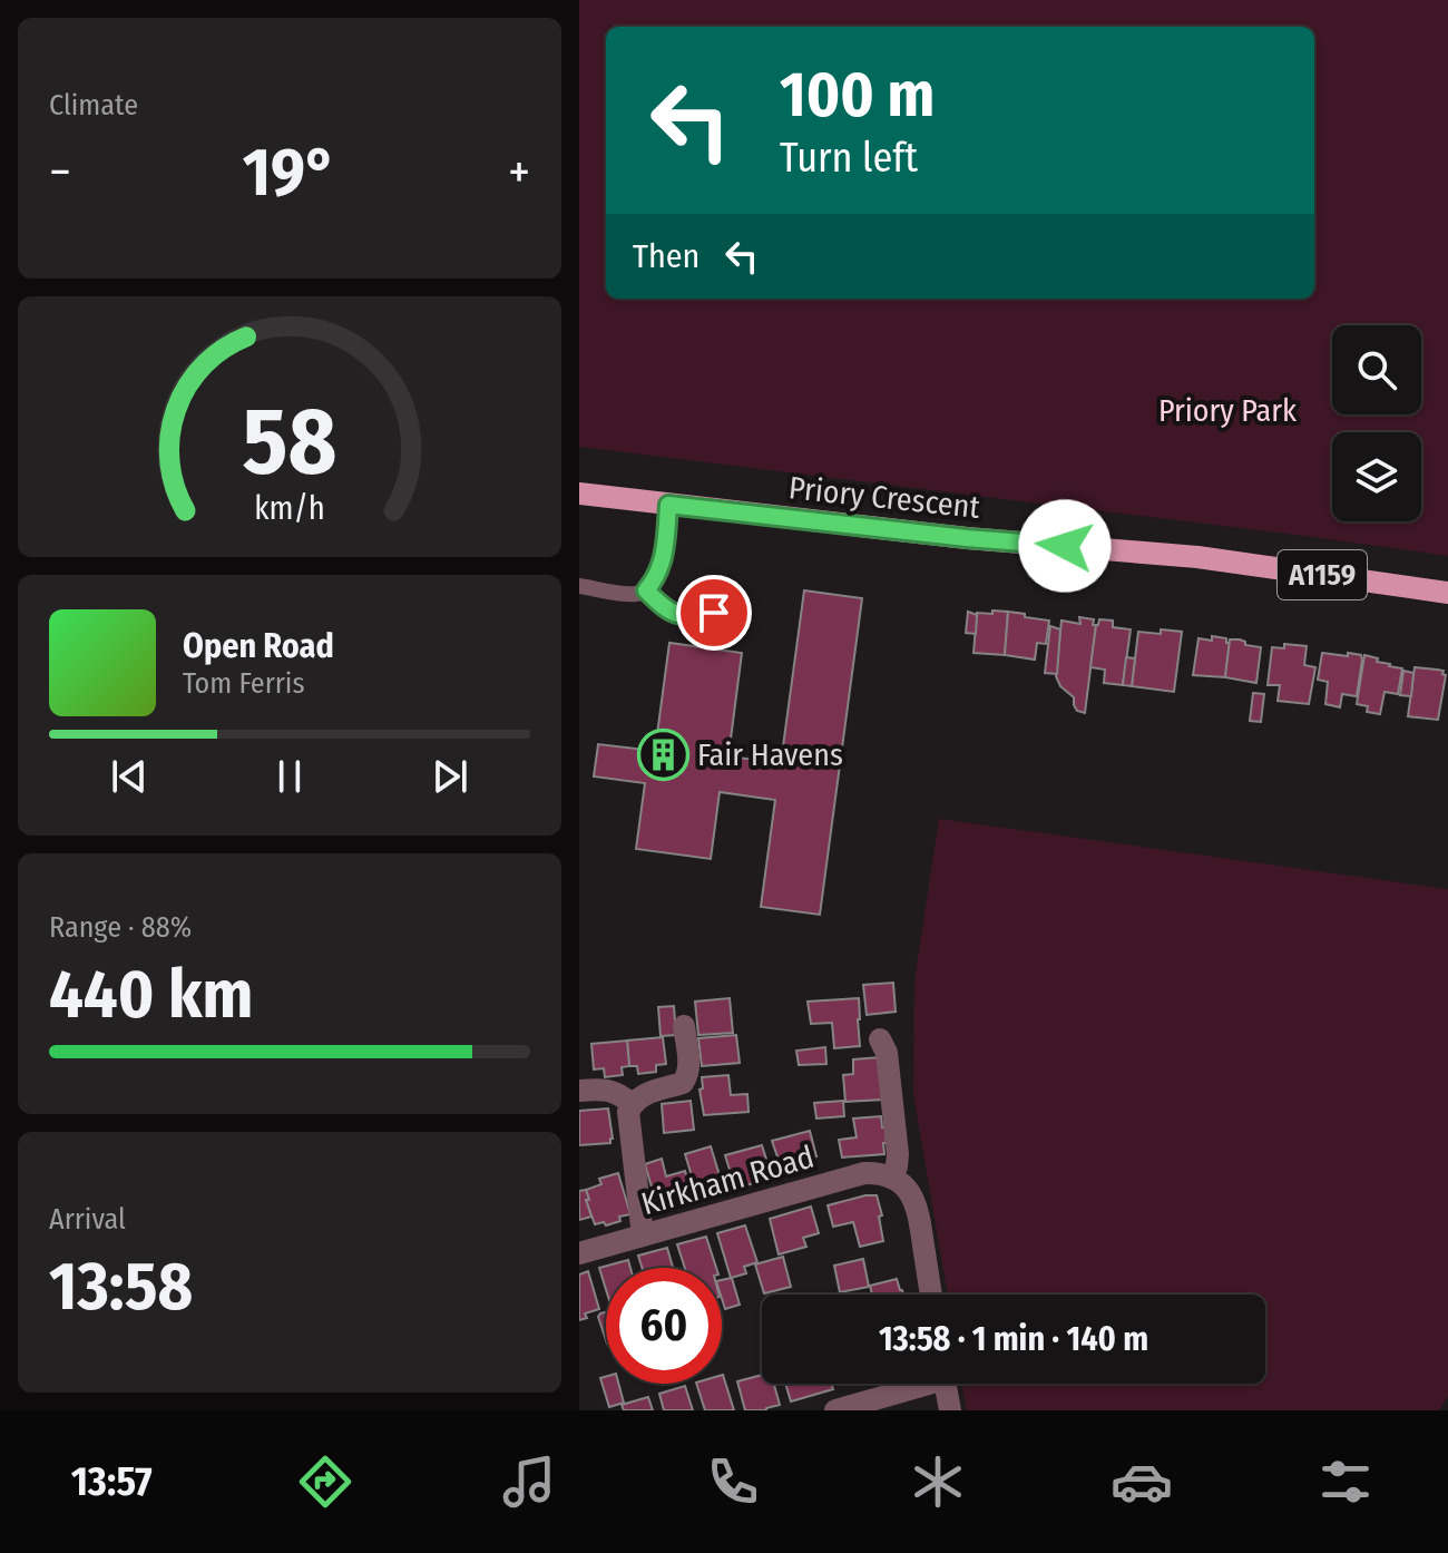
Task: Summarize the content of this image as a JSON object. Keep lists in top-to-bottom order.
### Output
{
  "streets": {
    "main road": ["Priory Crescent", "A1159"],
    "street": ["Kirkham Road"]
  },
  "parks": ["Priory Park"],
  "places": {
    "building": ["Fair Havens"]
  },
  "page": {
    "tile": [
      "Climate",
      ["Range · 88%", "440 km"],
      ["Arrival", "13:58"]
    ],
    "turn": ["100 m", "Turn left"],
    "heat": ["−", "19°", "+"],
    "then": "Then",
    "song": ["Open Road", "Tom Ferris"],
    "limit": "60",
    "trip": "13:58 · 1 min · 140 m",
    "tabs": "13:57",
    "gauge": ["58", "km/h"]
  }
}
